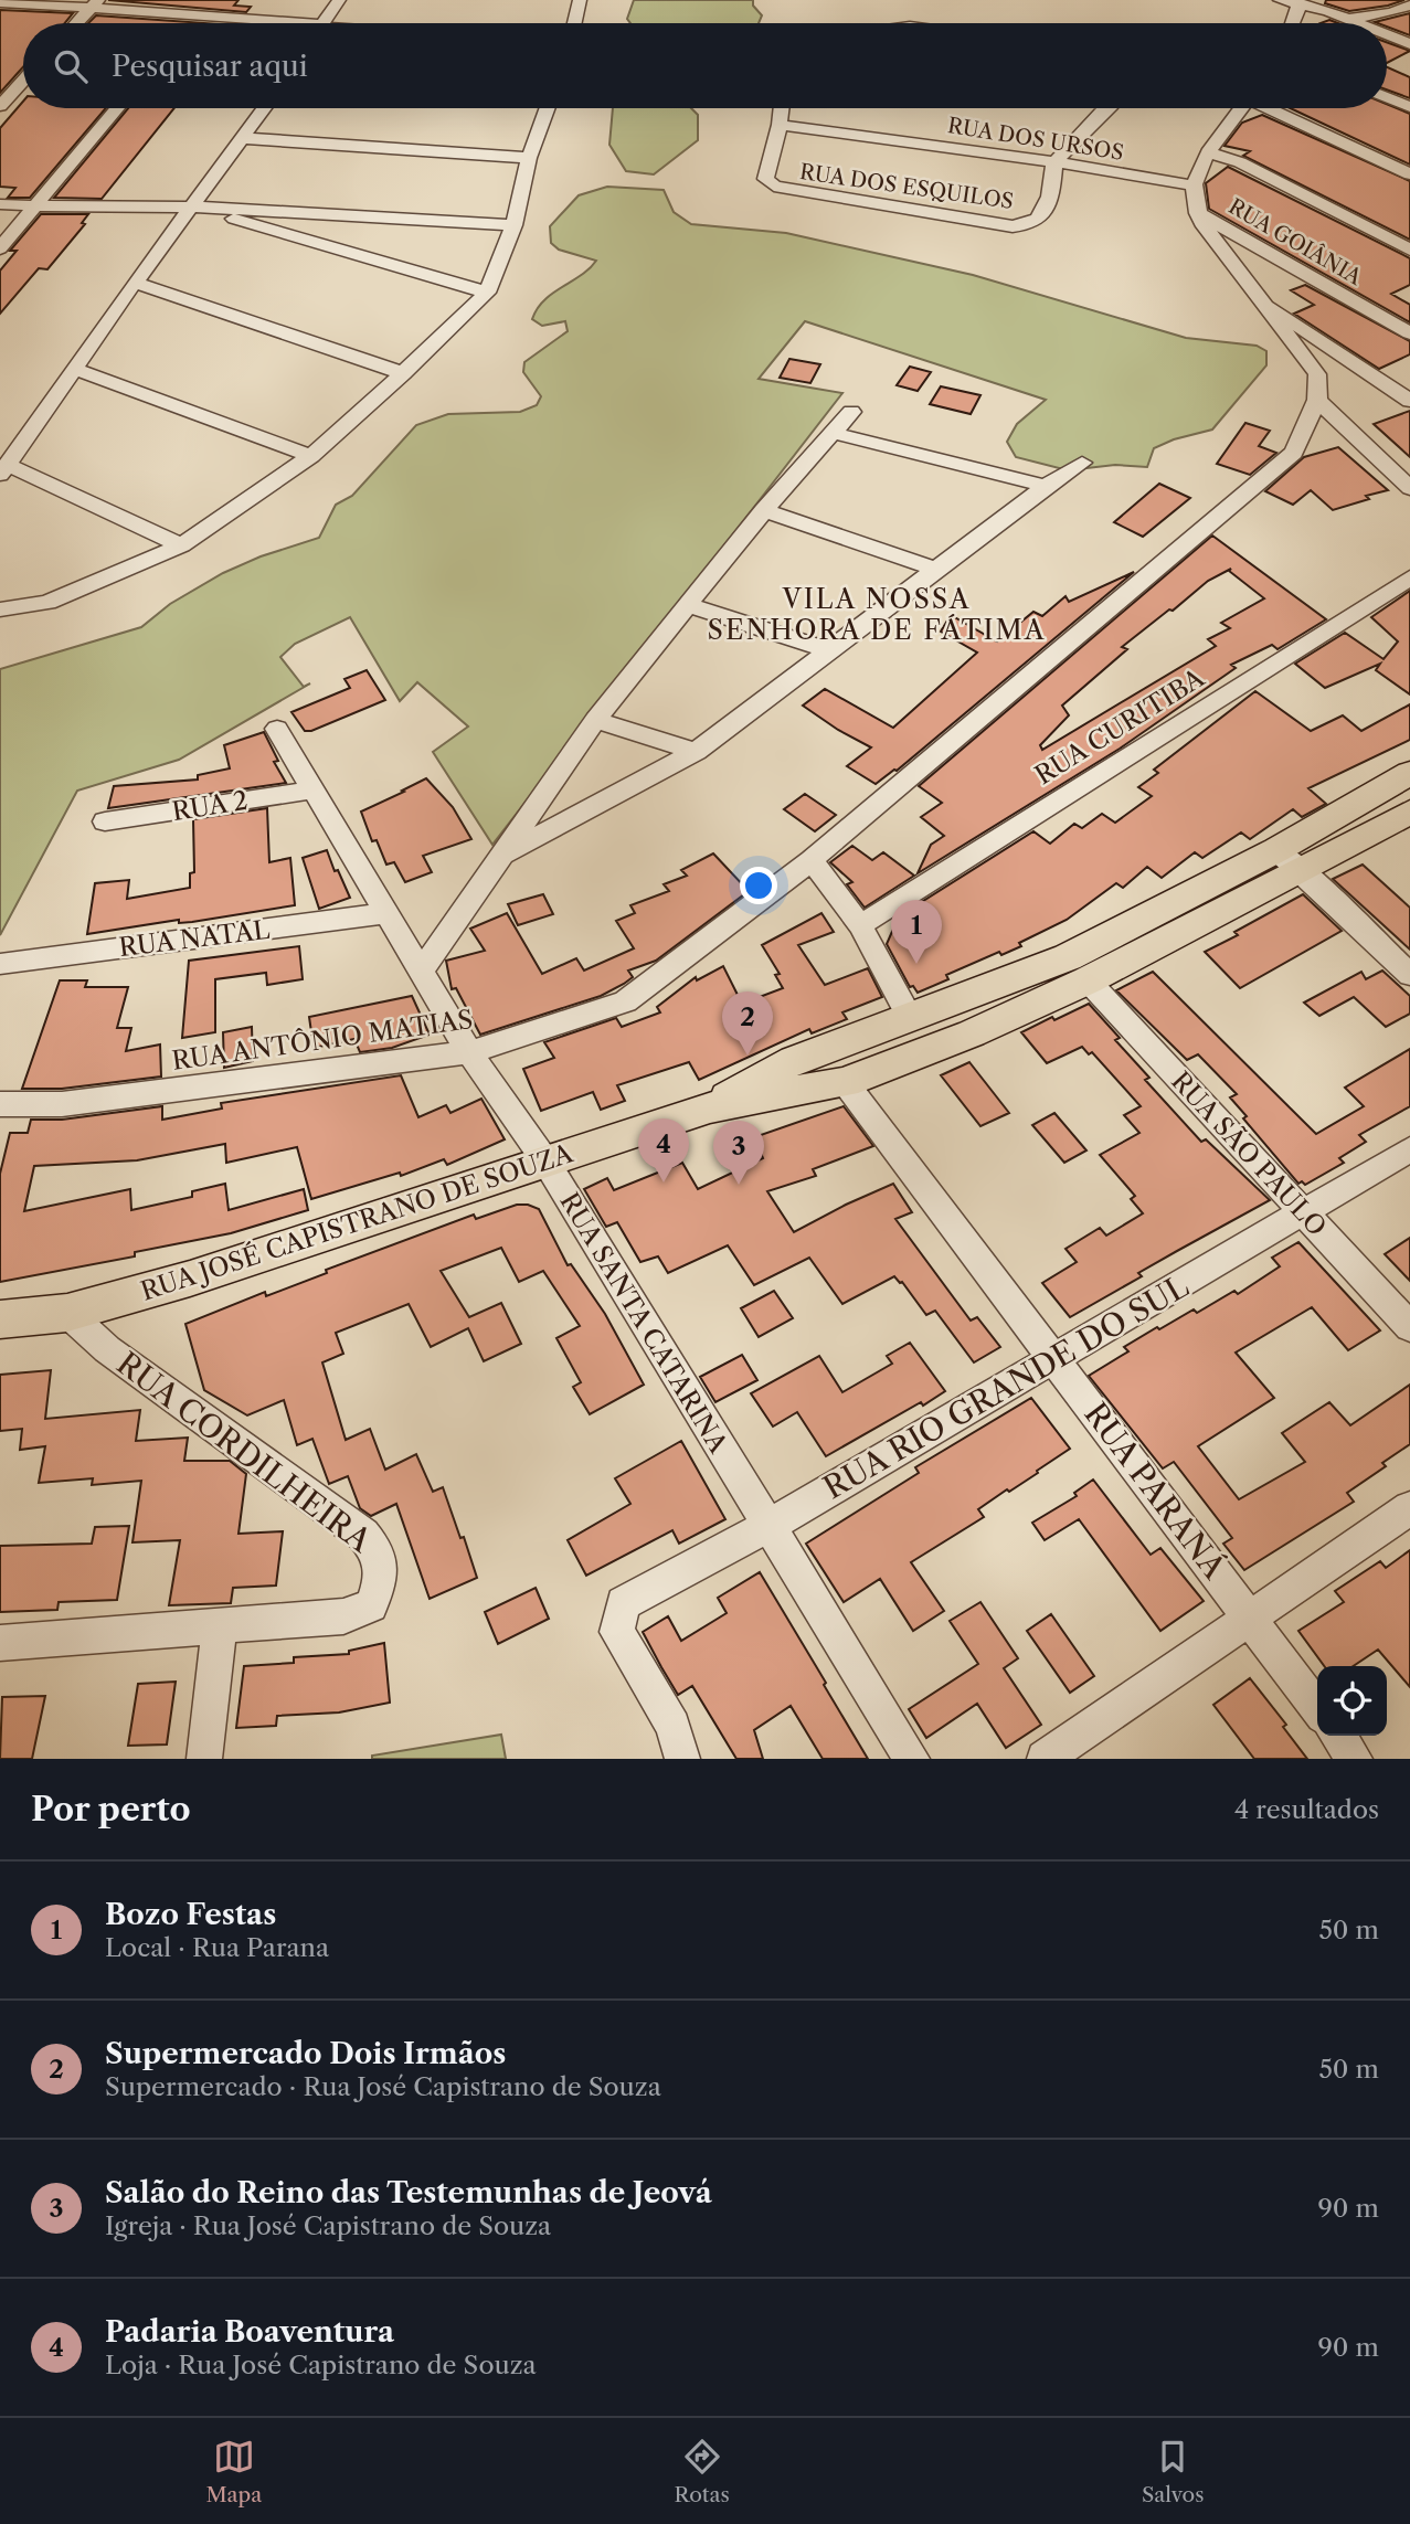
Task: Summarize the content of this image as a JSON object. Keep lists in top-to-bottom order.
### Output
{
  "streets": {
    "main road": ["RUA JOSÉ CAPISTRANO DE SOUZA"],
    "street": [
      "RUA DOS URSOS",
      "RUA DOS ESQUILOS",
      "RUA GOIÂNIA",
      "RUA CURITIBA",
      "RUA 2",
      "RUA NATAL",
      "RUA ANTÔNIO MATIAS",
      "RUA SÃO PAULO",
      "RUA SANTA CATARINA",
      "RUA RIO GRANDE DO SUL",
      "RUA CORDILHEIRA",
      "RUA PARANÁ"
    ]
  },
  "crossings": [
    ["RUA DOS URSOS", "RUA DOS ESQUILOS"],
    ["RUA 2", "RUA SANTA CATARINA"],
    ["RUA NATAL", "RUA SANTA CATARINA"],
    ["RUA ANTÔNIO MATIAS", "RUA SANTA CATARINA"],
    ["RUA SÃO PAULO", "RUA JOSÉ CAPISTRANO DE SOUZA"],
    ["RUA SÃO PAULO", "RUA RIO GRANDE DO SUL"],
    ["RUA JOSÉ CAPISTRANO DE SOUZA", "RUA SANTA CATARINA"],
    ["RUA JOSÉ CAPISTRANO DE SOUZA", "RUA CORDILHEIRA"],
    ["RUA JOSÉ CAPISTRANO DE SOUZA", "RUA PARANÁ"],
    ["RUA SANTA CATARINA", "RUA RIO GRANDE DO SUL"],
    ["RUA RIO GRANDE DO SUL", "RUA PARANÁ"]
  ],
  "districts": ["VILA NOSSA SENHORA DE FÁTIMA"],
  "page": {
    "search": "Pesquisar aqui",
    "pins": [
      "1",
      "2",
      "4",
      "3"
    ],
    "heading": ["Por perto", "4 resultados"],
    "list": [
      {
        "mark": "1",
        "name": "Bozo Festas",
        "note": "Local · Rua Parana",
        "value": "50 m"
      },
      {
        "mark": "2",
        "name": "Supermercado Dois Irmãos",
        "note": "Supermercado · Rua José Capistrano de Souza",
        "value": "50 m"
      },
      {
        "mark": "3",
        "name": "Salão do Reino das Testemunhas de Jeová",
        "note": "Igreja · Rua José Capistrano de Souza",
        "value": "90 m"
      },
      {
        "mark": "4",
        "name": "Padaria Boaventura",
        "note": "Loja · Rua José Capistrano de Souza",
        "value": "90 m"
      }
    ],
    "nav": ["Mapa", "Rotas", "Salvos"]
  }
}
